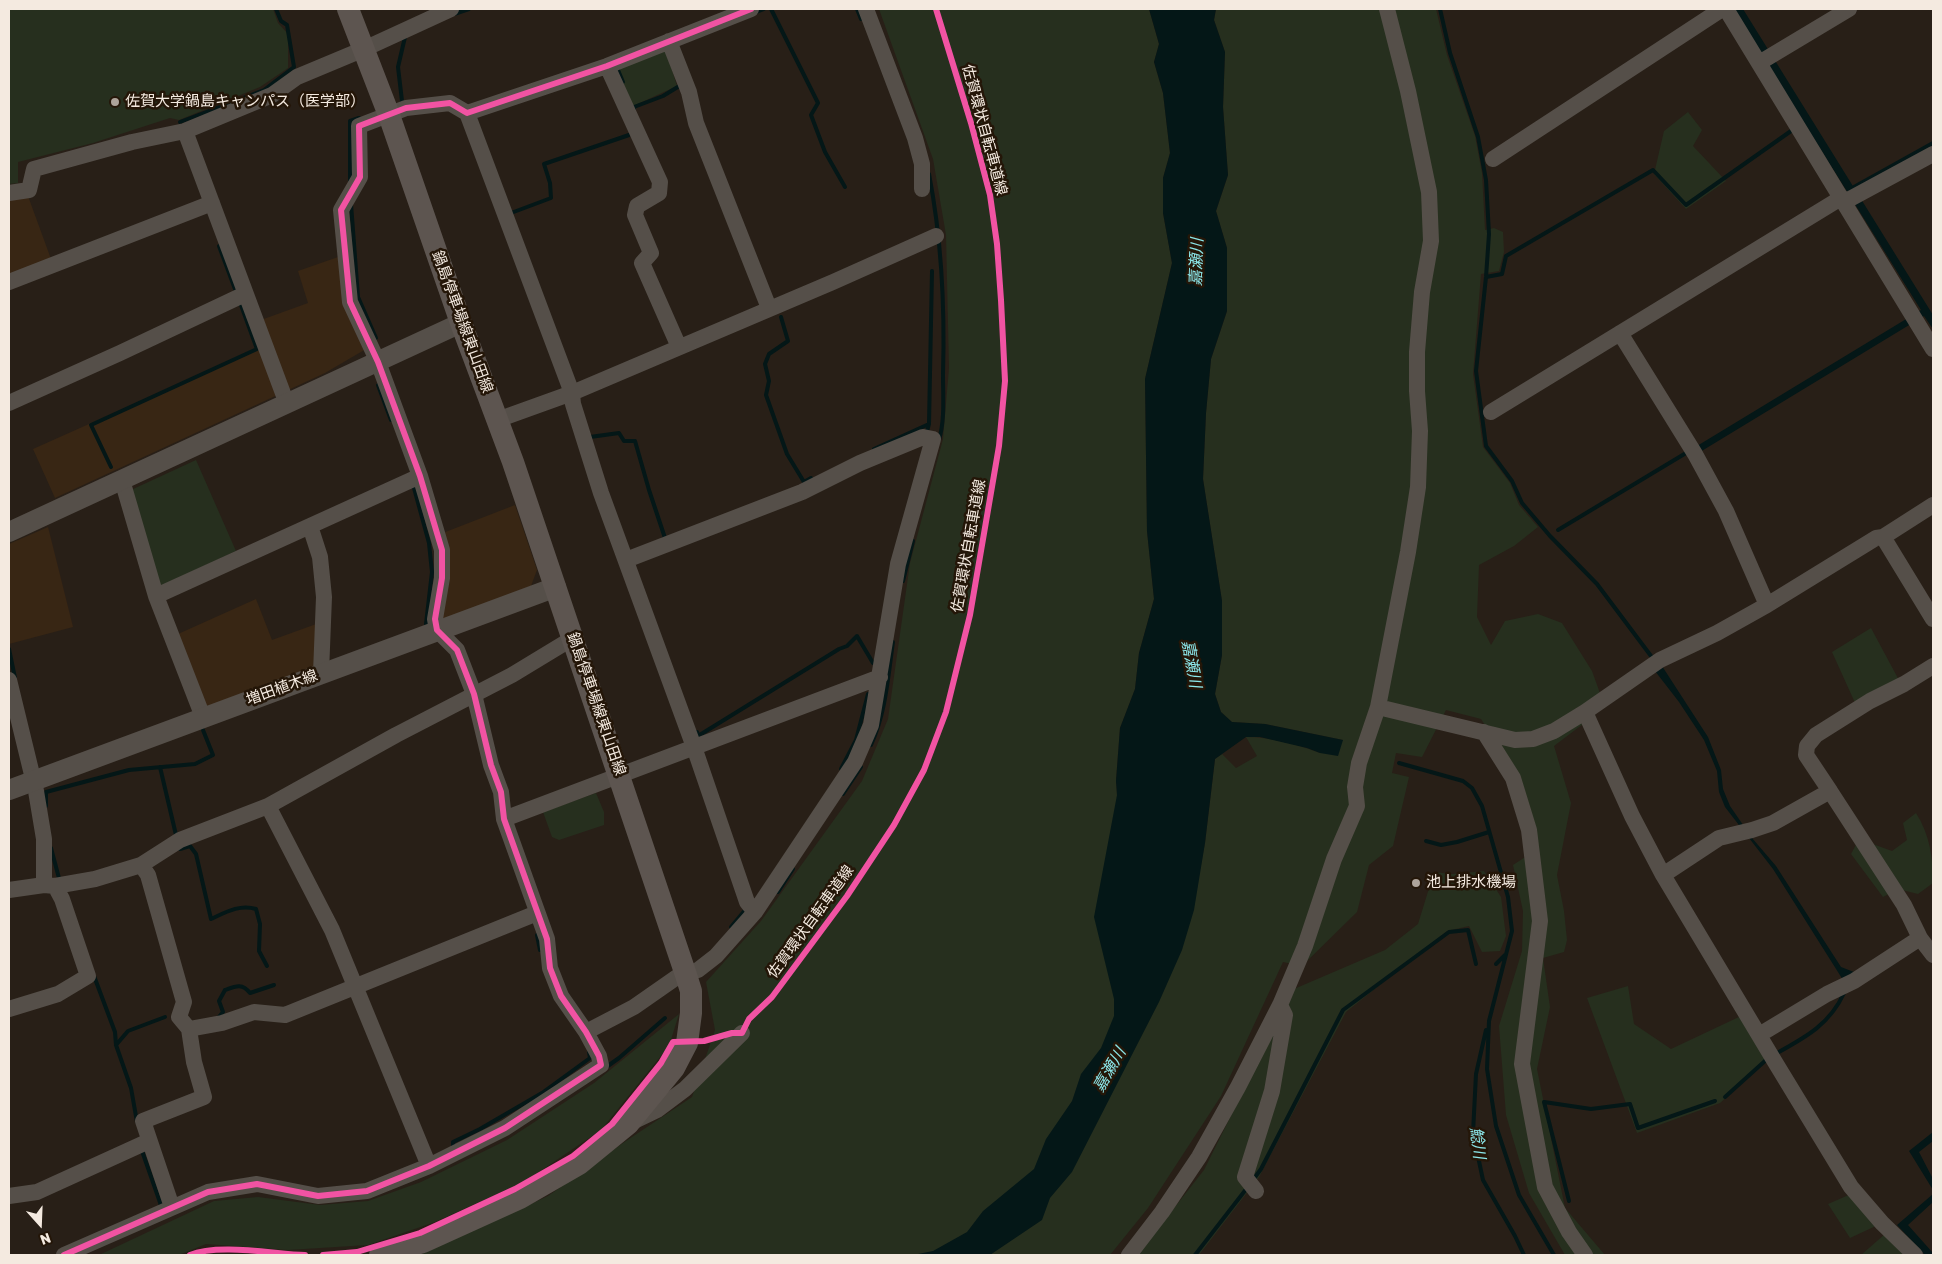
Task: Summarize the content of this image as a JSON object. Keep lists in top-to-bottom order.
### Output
{
  "streets": {
    "main road": ["鍋島停車場線東山田線"],
    "street": ["増田植木線"],
    "cycle path": ["佐賀環状自転車道線"]
  },
  "crossings": [
    ["鍋島停車場線東山田線", "増田植木線"]
  ],
  "water": ["嘉瀬川", "鯰川"],
  "places": ["佐賀大学鍋島キャンパス（医学部）", "池上排水機場"],
  "north": "bottom"
}
